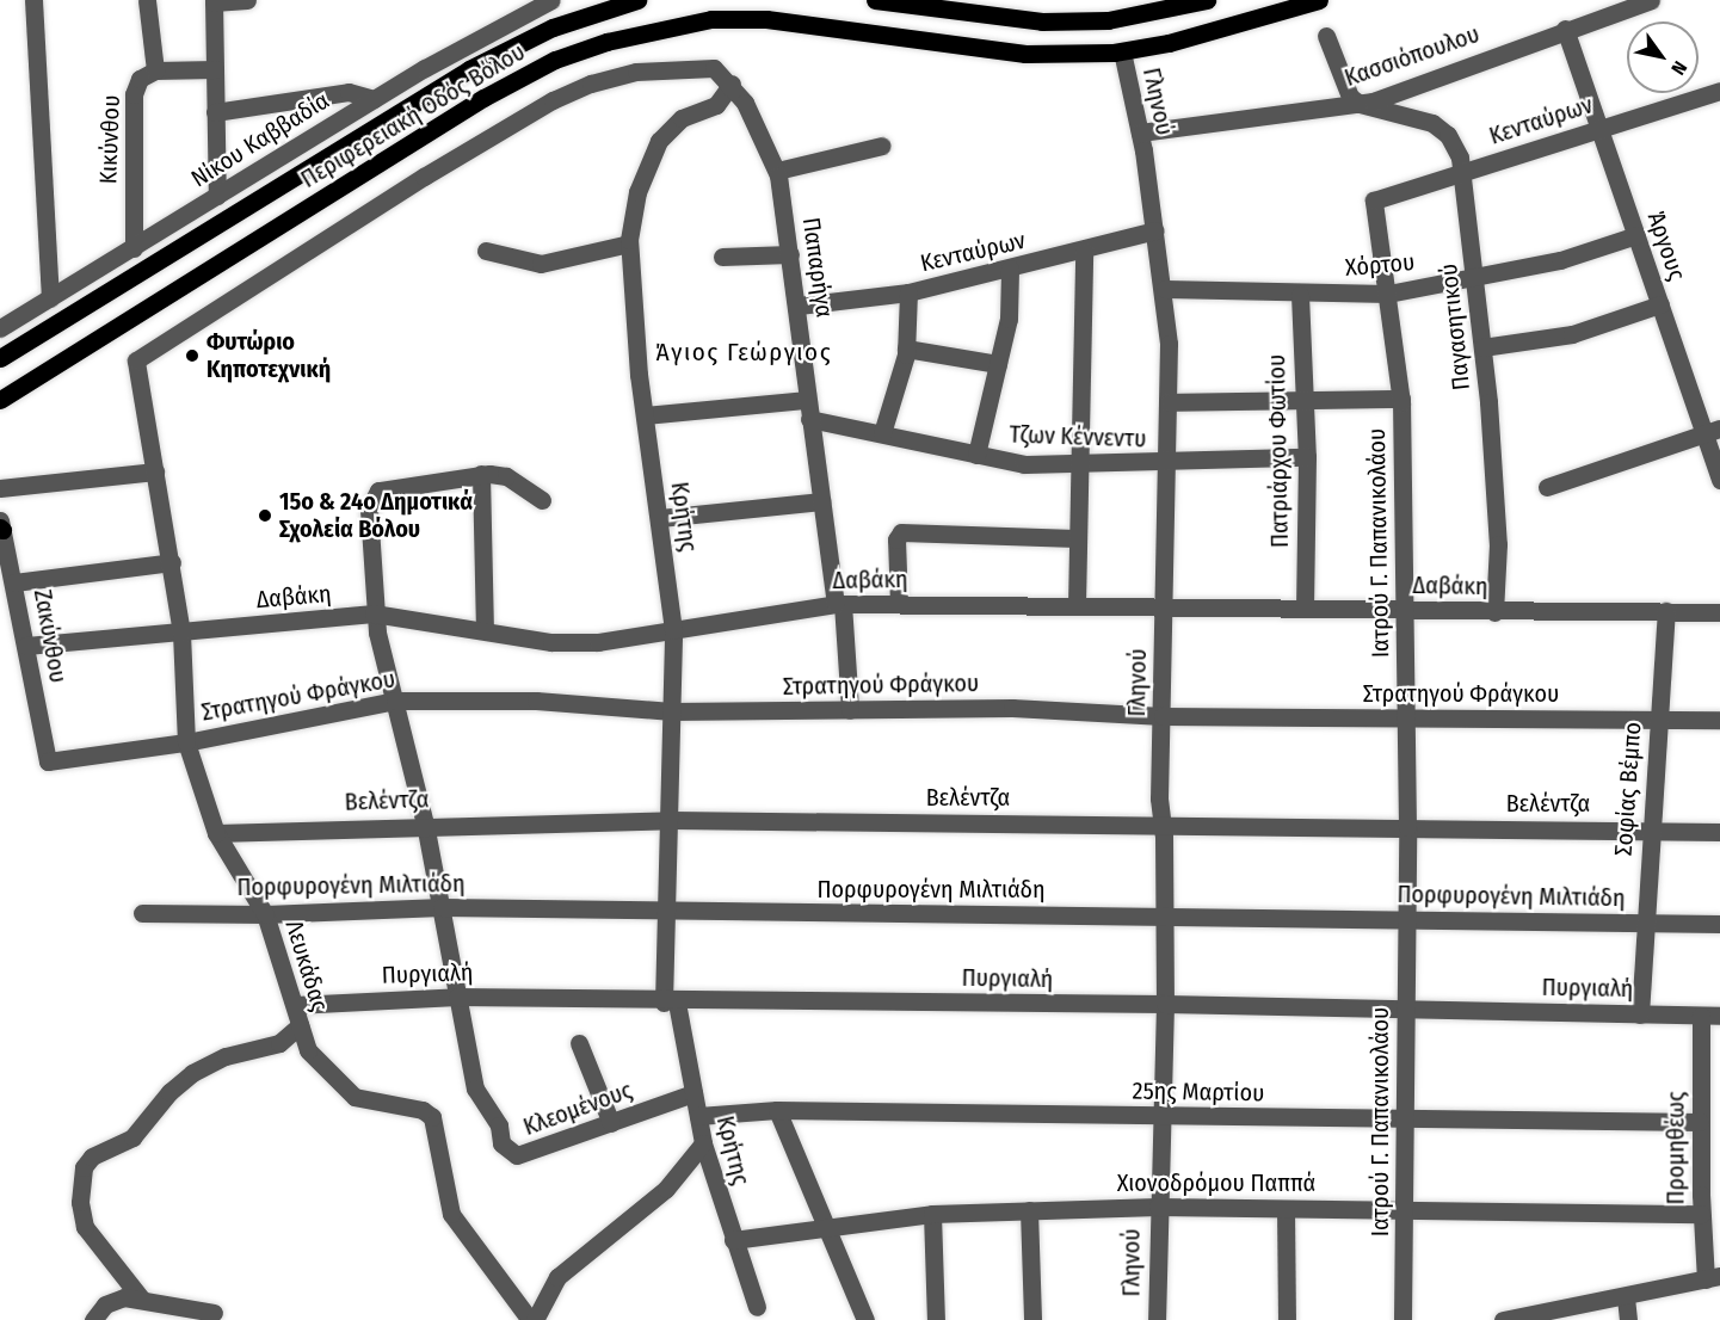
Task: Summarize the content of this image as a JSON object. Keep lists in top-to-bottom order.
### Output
{
  "streets": {
    "main road": ["Περιφερειακή Οδός Βόλου"],
    "street": [
      "Κασσιόπουλου",
      "Γληνού",
      "Κενταύρων",
      "Κικύνθου",
      "Νίκου Καββαδία",
      "Άργους",
      "Χόρτου",
      "Παπαρήγα",
      "Παγασητικού",
      "Τζων Κέννεντυ",
      "Πατριάρχου Φωτίου",
      "Κρήτης",
      "Ιατρού Γ. Παπανικολάου",
      "Δαβάκη",
      "Ζακύνθου",
      "Στρατηγού Φράγκου",
      "Σοφίας Βέμπο",
      "Βελέντζα",
      "Πορφυρογένη Μιλτιάδη",
      "Λευκάδας",
      "Πυργιαλή",
      "25ης Μαρτίου",
      "Κλεομένους",
      "Προμηθέως",
      "Χιονοδρόμου Παππά"
    ]
  },
  "crossings": [
    ["Κασσιόπουλου", "Γληνού"],
    ["Κασσιόπουλου", "Άργους"],
    ["Κασσιόπουλου", "Παγασητικού"],
    ["Γληνού", "Περιφερειακή Οδός Βόλου"],
    ["Γληνού", "Κενταύρων"],
    ["Γληνού", "Χόρτου"],
    ["Γληνού", "Τζων Κέννεντυ"],
    ["Γληνού", "Δαβάκη"],
    ["Γληνού", "Στρατηγού Φράγκου"],
    ["Γληνού", "Βελέντζα"],
    ["Γληνού", "Πορφυρογένη Μιλτιάδη"],
    ["Γληνού", "Πυργιαλή"],
    ["Γληνού", "25ης Μαρτίου"],
    ["Γληνού", "Χιονοδρόμου Παππά"],
    ["Κενταύρων", "Άργους"],
    ["Κενταύρων", "Παπαρήγα"],
    ["Κενταύρων", "Παγασητικού"],
    ["Κενταύρων", "Ιατρού Γ. Παπανικολάου"],
    ["Κικύνθου", "Νίκου Καββαδία"],
    ["Άργους", "Χόρτου"],
    ["Χόρτου", "Παγασητικού"],
    ["Χόρτου", "Πατριάρχου Φωτίου"],
    ["Χόρτου", "Ιατρού Γ. Παπανικολάου"],
    ["Παπαρήγα", "Τζων Κέννεντυ"],
    ["Παπαρήγα", "Κρήτης"],
    ["Παπαρήγα", "Δαβάκη"],
    ["Παπαρήγα", "Στρατηγού Φράγκου"],
    ["Παπαρήγα", "Λευκάδας"],
    ["Παγασητικού", "Δαβάκη"],
    ["Τζων Κέννεντυ", "Πατριάρχου Φωτίου"],
    ["Πατριάρχου Φωτίου", "Δαβάκη"],
    ["Κρήτης", "Δαβάκη"],
    ["Κρήτης", "Στρατηγού Φράγκου"],
    ["Κρήτης", "Βελέντζα"],
    ["Κρήτης", "Πορφυρογένη Μιλτιάδη"],
    ["Κρήτης", "Πυργιαλή"],
    ["Κρήτης", "25ης Μαρτίου"],
    ["Κρήτης", "Κλεομένους"],
    ["Κρήτης", "Χιονοδρόμου Παππά"],
    ["Ιατρού Γ. Παπανικολάου", "Δαβάκη"],
    ["Ιατρού Γ. Παπανικολάου", "Στρατηγού Φράγκου"],
    ["Ιατρού Γ. Παπανικολάου", "Βελέντζα"],
    ["Ιατρού Γ. Παπανικολάου", "Πορφυρογένη Μιλτιάδη"],
    ["Ιατρού Γ. Παπανικολάου", "Πυργιαλή"],
    ["Ιατρού Γ. Παπανικολάου", "25ης Μαρτίου"],
    ["Ιατρού Γ. Παπανικολάου", "Χιονοδρόμου Παππά"],
    ["Δαβάκη", "Ζακύνθου"],
    ["Δαβάκη", "Σοφίας Βέμπο"],
    ["Δαβάκη", "Λευκάδας"],
    ["Δαβάκη", "Κλεομένους"],
    ["Ζακύνθου", "Στρατηγού Φράγκου"],
    ["Στρατηγού Φράγκου", "Σοφίας Βέμπο"],
    ["Στρατηγού Φράγκου", "Λευκάδας"],
    ["Στρατηγού Φράγκου", "Κλεομένους"],
    ["Σοφίας Βέμπο", "Βελέντζα"],
    ["Σοφίας Βέμπο", "Πορφυρογένη Μιλτιάδη"],
    ["Σοφίας Βέμπο", "Πυργιαλή"],
    ["Βελέντζα", "Λευκάδας"],
    ["Βελέντζα", "Κλεομένους"],
    ["Πορφυρογένη Μιλτιάδη", "Λευκάδας"],
    ["Πορφυρογένη Μιλτιάδη", "Κλεομένους"],
    ["Λευκάδας", "Πυργιαλή"],
    ["Πυργιαλή", "Κλεομένους"],
    ["Πυργιαλή", "Προμηθέως"],
    ["25ης Μαρτίου", "Προμηθέως"],
    ["Προμηθέως", "Χιονοδρόμου Παππά"]
  ],
  "districts": ["Άγιος Γεώργιος"],
  "places": ["Φυτώριο Κηποτεχνική", "15ο & 24ο Δημοτικά Σχολεία Βόλου"],
  "north": "bottom right"
}
